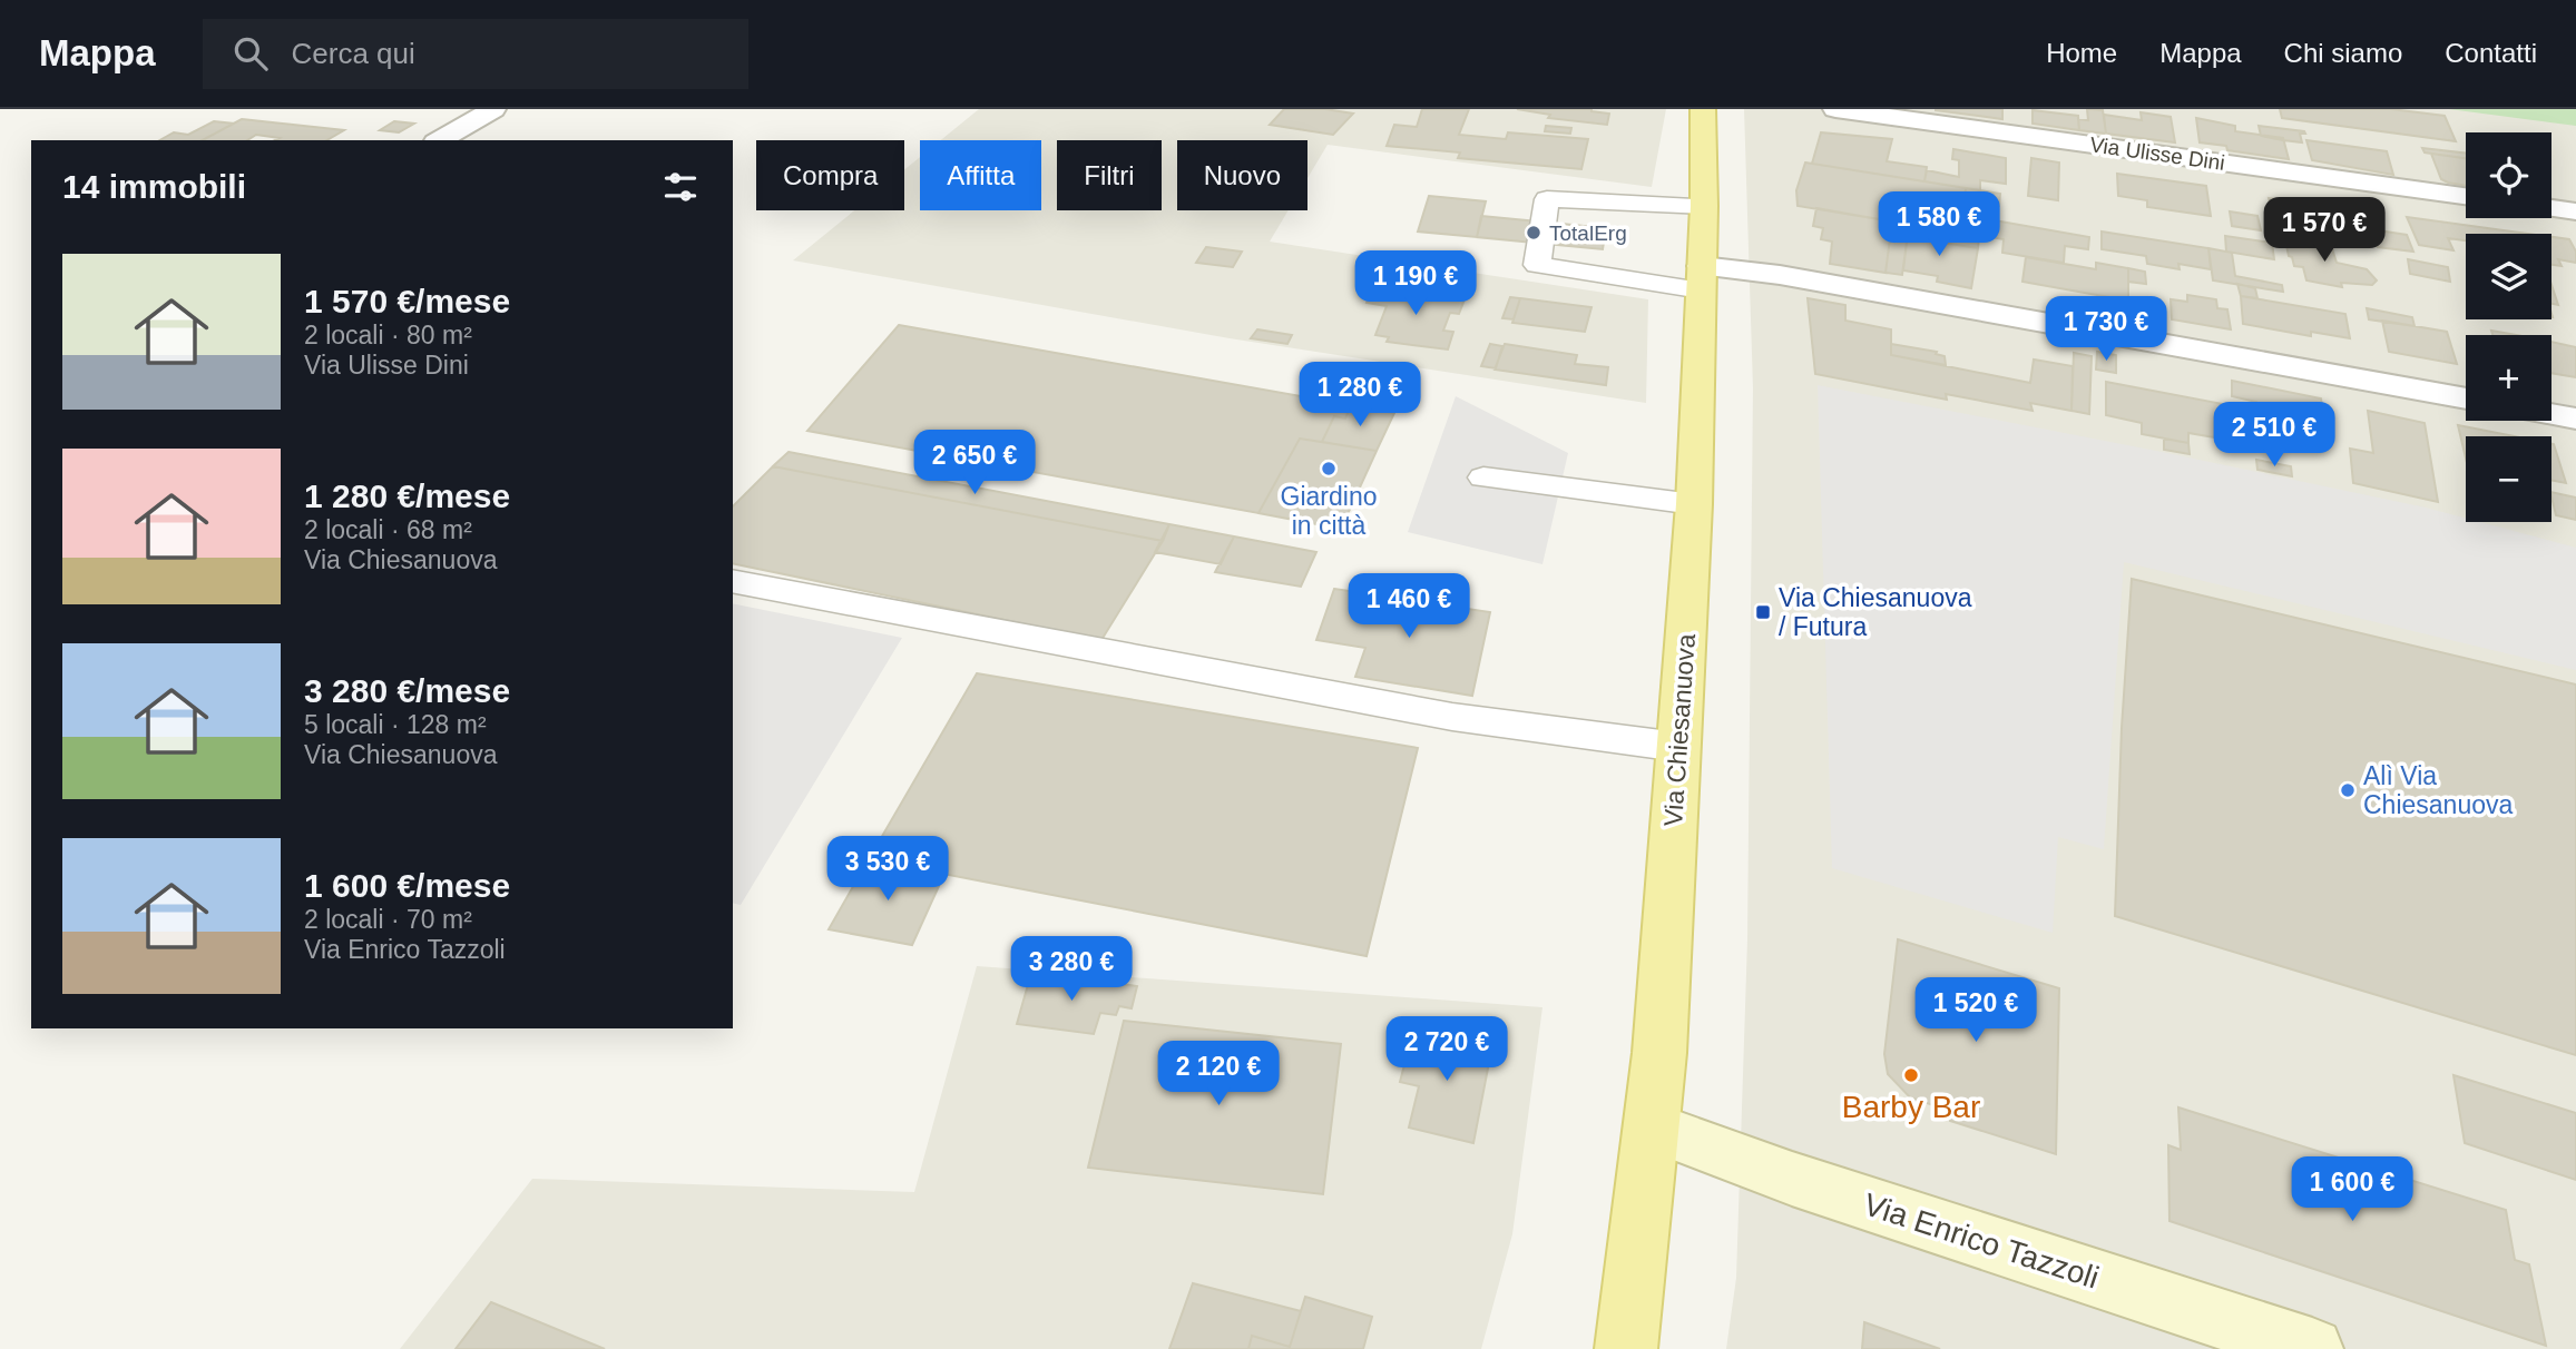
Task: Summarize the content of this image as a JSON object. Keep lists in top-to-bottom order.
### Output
{
  "streets": {
    "main road": ["Via Chiesanuova"],
    "street": ["Via Ulisse Dini", "Via Enrico Tazzoli"]
  },
  "crossings": [
    ["Via Chiesanuova", "Via Enrico Tazzoli"]
  ],
  "places": {
    "other": [
      "TotalErg",
      "Giardino in città",
      "Alì Via Chiesanuova",
      "Barby Bar"
    ],
    "transit": ["Via Chiesanuova / Futura"]
  },
  "page": {
    "header": "Mappa",
    "search": "Cerca qui",
    "nav": [
      "Home",
      "Mappa",
      "Chi siamo",
      "Contatti"
    ],
    "map_buttons": ["+", "−"],
    "chip": [
      "Compra",
      "Affitta",
      "Filtri",
      "Nuovo"
    ],
    "heading": "14 immobili",
    "price": [
      "1 580 €",
      "1 570 €",
      "1 190 €",
      "1 730 €",
      "1 280 €",
      "2 510 €",
      "2 650 €",
      "1 460 €",
      "3 530 €",
      "3 280 €",
      "1 520 €",
      "2 720 €",
      "2 120 €",
      "1 600 €"
    ],
    "list": [
      {
        "name": "1 570 €/mese",
        "note": "2 locali · 80 m² · Via Ulisse Dini"
      },
      {
        "name": "1 280 €/mese",
        "note": "2 locali · 68 m² · Via Chiesanuova"
      },
      {
        "name": "3 280 €/mese",
        "note": "5 locali · 128 m² · Via Chiesanuova"
      },
      {
        "name": "1 600 €/mese",
        "note": "2 locali · 70 m² · Via Enrico Tazzoli"
      }
    ]
  }
}
